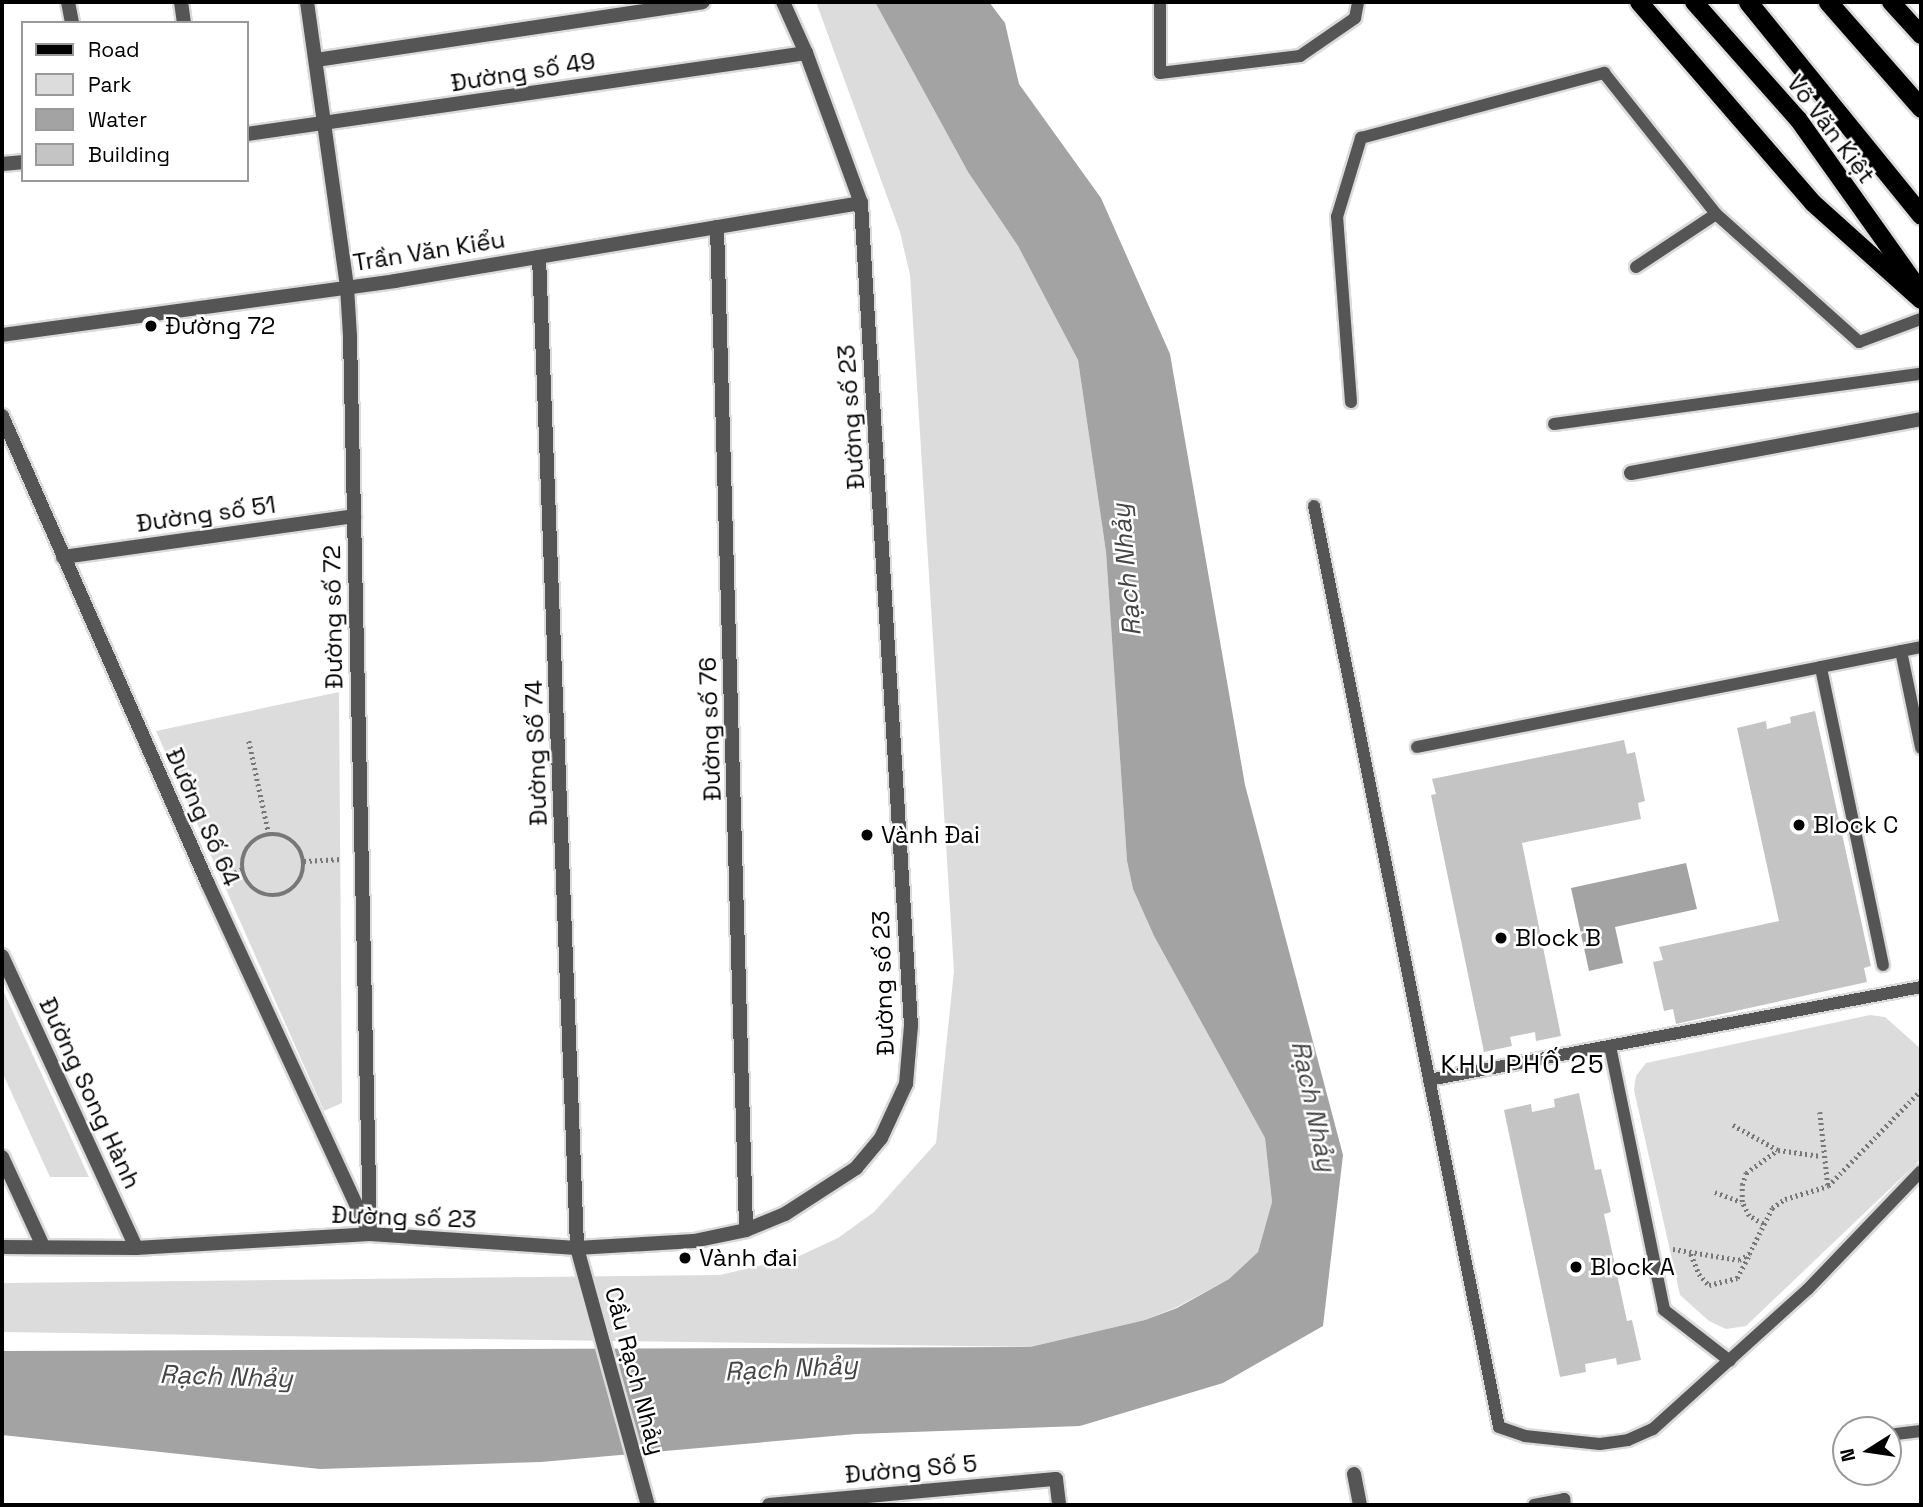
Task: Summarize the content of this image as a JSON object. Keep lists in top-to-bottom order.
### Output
{
  "streets": {
    "highway": ["Võ Văn Kiệt"],
    "street": [
      "Đường số 49",
      "Trần Văn Kiểu",
      "Đường số 23",
      "Đường số 51",
      "Đường số 72",
      "Đường số 76",
      "Đường Số 74",
      "Đường Số 64",
      "Đường Song Hành",
      "Cầu Rạch Nhảy",
      "Đường Số 5"
    ]
  },
  "crossings": [
    ["Đường số 49", "Đường số 23"],
    ["Đường số 49", "Đường số 72"],
    ["Trần Văn Kiểu", "Đường số 23"],
    ["Trần Văn Kiểu", "Đường số 72"],
    ["Trần Văn Kiểu", "Đường số 76"],
    ["Trần Văn Kiểu", "Đường Số 74"],
    ["Đường số 23", "Đường số 72"],
    ["Đường số 23", "Đường số 76"],
    ["Đường số 23", "Đường Số 74"],
    ["Đường số 23", "Đường Số 64"],
    ["Đường số 23", "Đường Song Hành"],
    ["Đường số 23", "Cầu Rạch Nhảy"],
    ["Đường số 51", "Đường số 72"],
    ["Đường số 51", "Đường Số 64"],
    ["Đường số 72", "Đường Số 64"],
    ["Đường Số 74", "Cầu Rạch Nhảy"]
  ],
  "districts": ["KHU PHỐ 25"],
  "water": ["Rạch Nhảy"],
  "places": [
    "Đường 72",
    "Block C",
    "Vành Đai",
    "Block B",
    "Vành đai",
    "Block A"
  ],
  "legend": [
    "Road",
    "Park",
    "Water",
    "Building"
  ],
  "north": "left"
}
